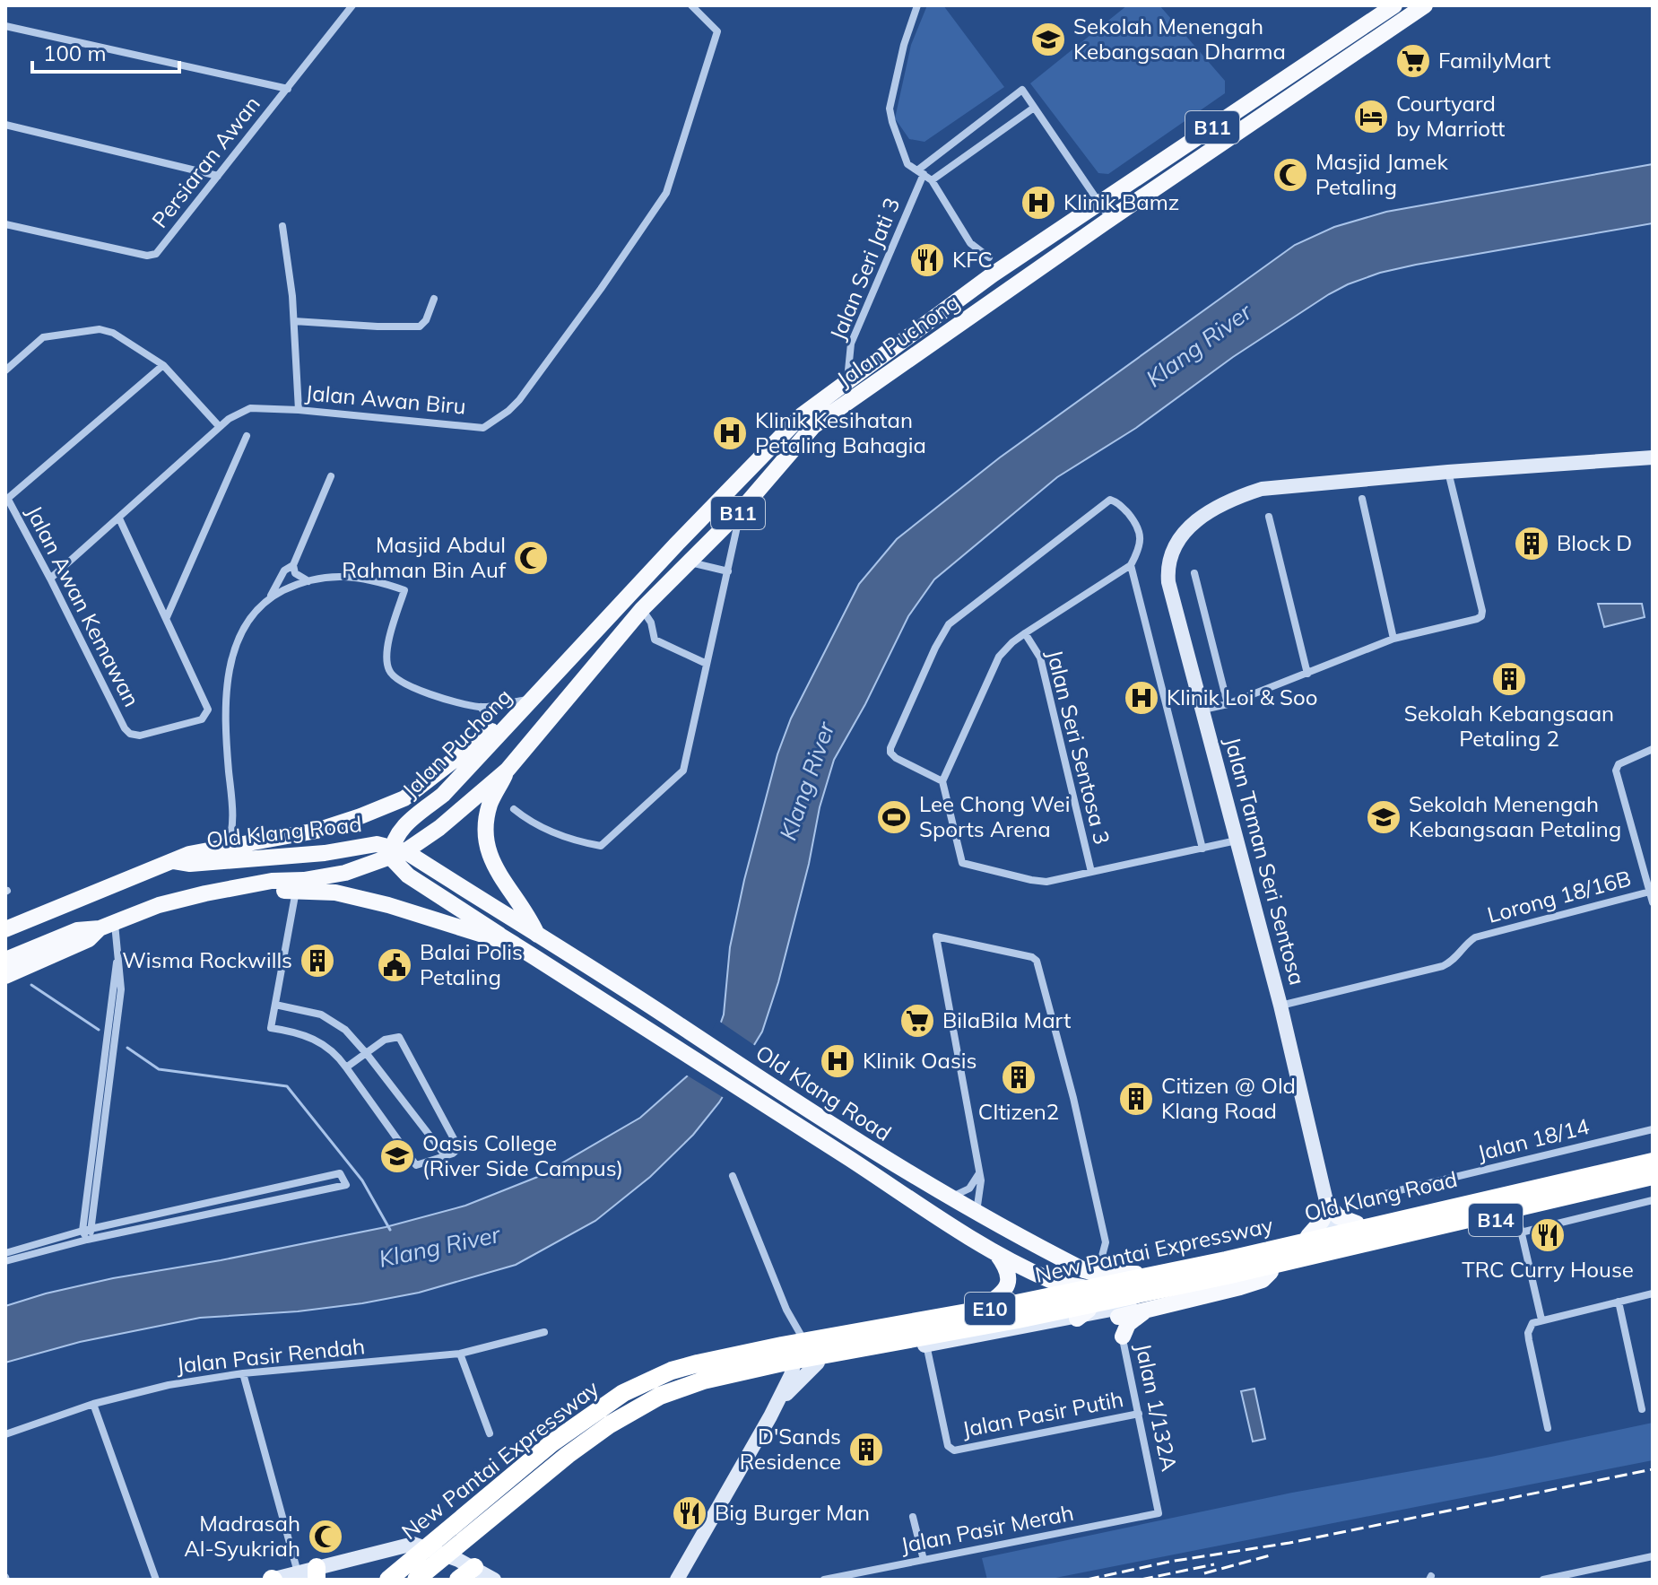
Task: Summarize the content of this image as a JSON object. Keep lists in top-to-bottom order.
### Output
{
  "streets": {
    "highway": ["New Pantai Expressway", "E10"],
    "main road": [
      "B11",
      "Jalan Puchong",
      "Old Klang Road",
      "Jalan Taman Seri Sentosa",
      "B14"
    ],
    "street": [
      "Persiaran Awan",
      "Jalan Seri Jati 3",
      "Jalan Awan Biru",
      "Jalan Awan Kemawan",
      "Jalan Seri Sentosa 3",
      "Lorong 18/16B",
      "Jalan 18/14",
      "Jalan Pasir Rendah",
      "Jalan 1/132A",
      "Jalan Pasir Putih",
      "Jalan Pasir Merah"
    ]
  },
  "crossings": [
    ["Jalan Seri Jati 3", "Jalan Puchong"],
    ["Jalan Puchong", "Old Klang Road"],
    ["Jalan Awan Biru", "Jalan Awan Kemawan"],
    ["Old Klang Road", "Jalan Taman Seri Sentosa"],
    ["Jalan Taman Seri Sentosa", "Lorong 18/16B"],
    ["Jalan 1/132A", "Jalan Pasir Putih"],
    ["Jalan 1/132A", "Jalan Pasir Merah"]
  ],
  "water": ["Klang River"],
  "places": {
    "school or university": ["Sekolah Menengah Kebangsaan Dharma", "Sekolah Menengah Kebangsaan Petaling", "Oasis College (River Side Campus)"],
    "supermarket": ["FamilyMart", "BilaBila Mart"],
    "hotel": ["Courtyard by Marriott"],
    "mosque": ["Masjid Jamek Petaling", "Masjid Abdul Rahman Bin Auf", "Madrasah Al-Syukriah"],
    "hospital": [
      "Klinik Bamz",
      "Klinik Kesihatan Petaling Bahagia",
      "Klinik Loi & Soo",
      "Klinik Oasis"
    ],
    "restaurant": ["KFC", "TRC Curry House", "Big Burger Man"],
    "building": [
      "Block D",
      "Sekolah Kebangsaan Petaling 2",
      "Wisma Rockwills",
      "CItizen2",
      "Citizen @ Old Klang Road",
      "D'Sands Residence"
    ],
    "sports": ["Lee Chong Wei Sports Arena"],
    "public building": ["Balai Polis Petaling"]
  },
  "scale_bar": "100 m"
}
